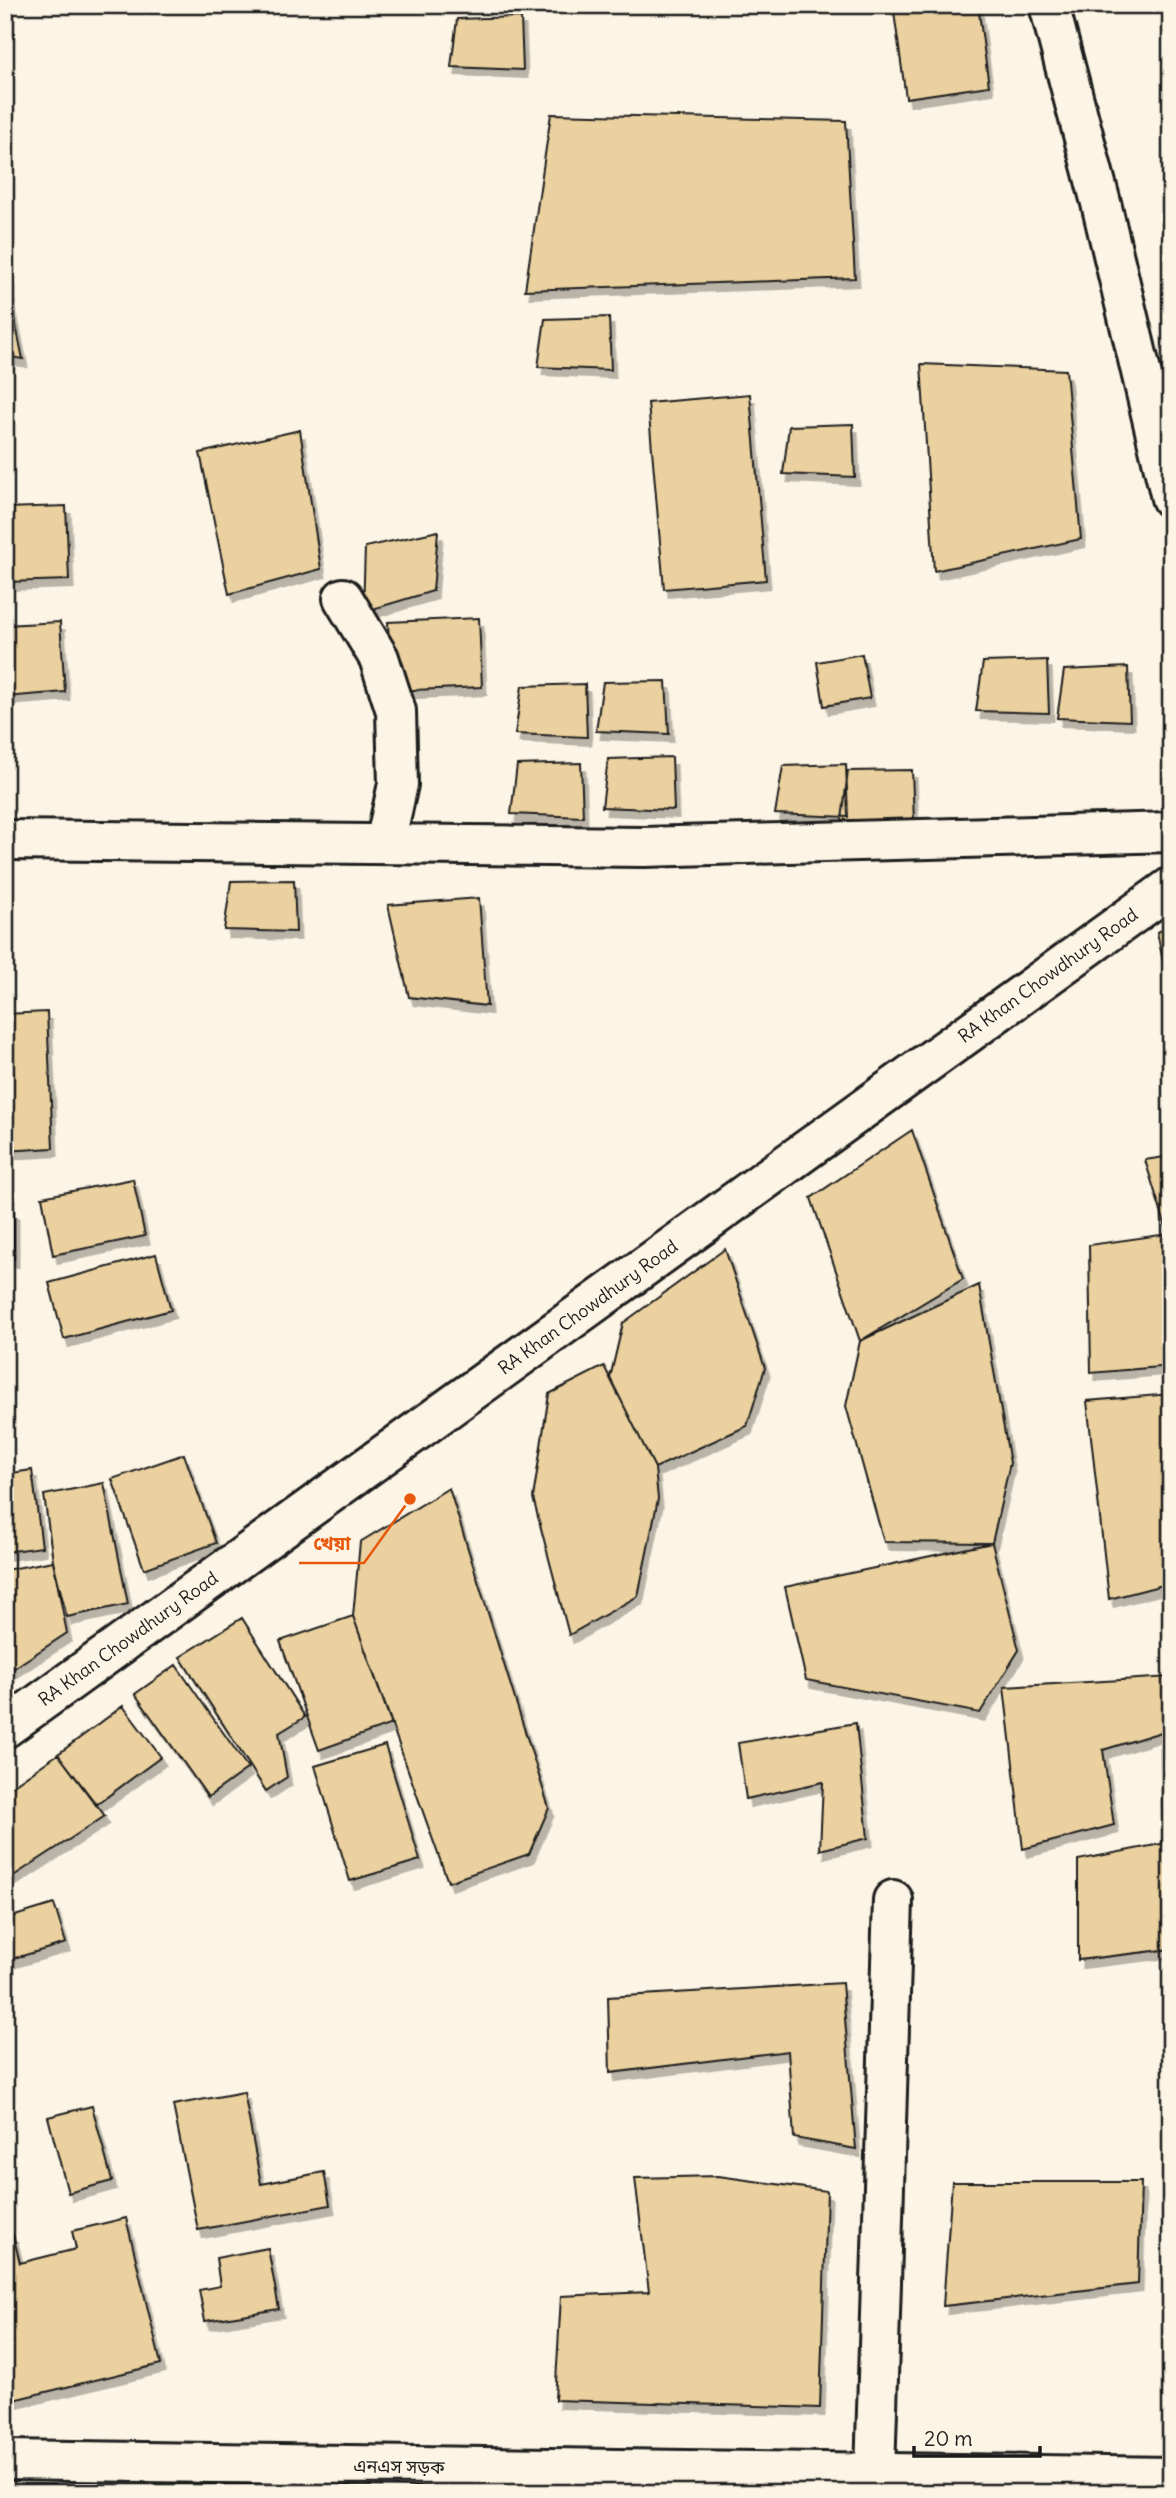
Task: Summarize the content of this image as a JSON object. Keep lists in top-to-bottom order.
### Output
{
  "streets": {
    "street": ["RA Khan Chowdhury Road", "এনএস সড়ক"]
  },
  "places": ["খেয়া"],
  "scale_bar": "20 m"
}
